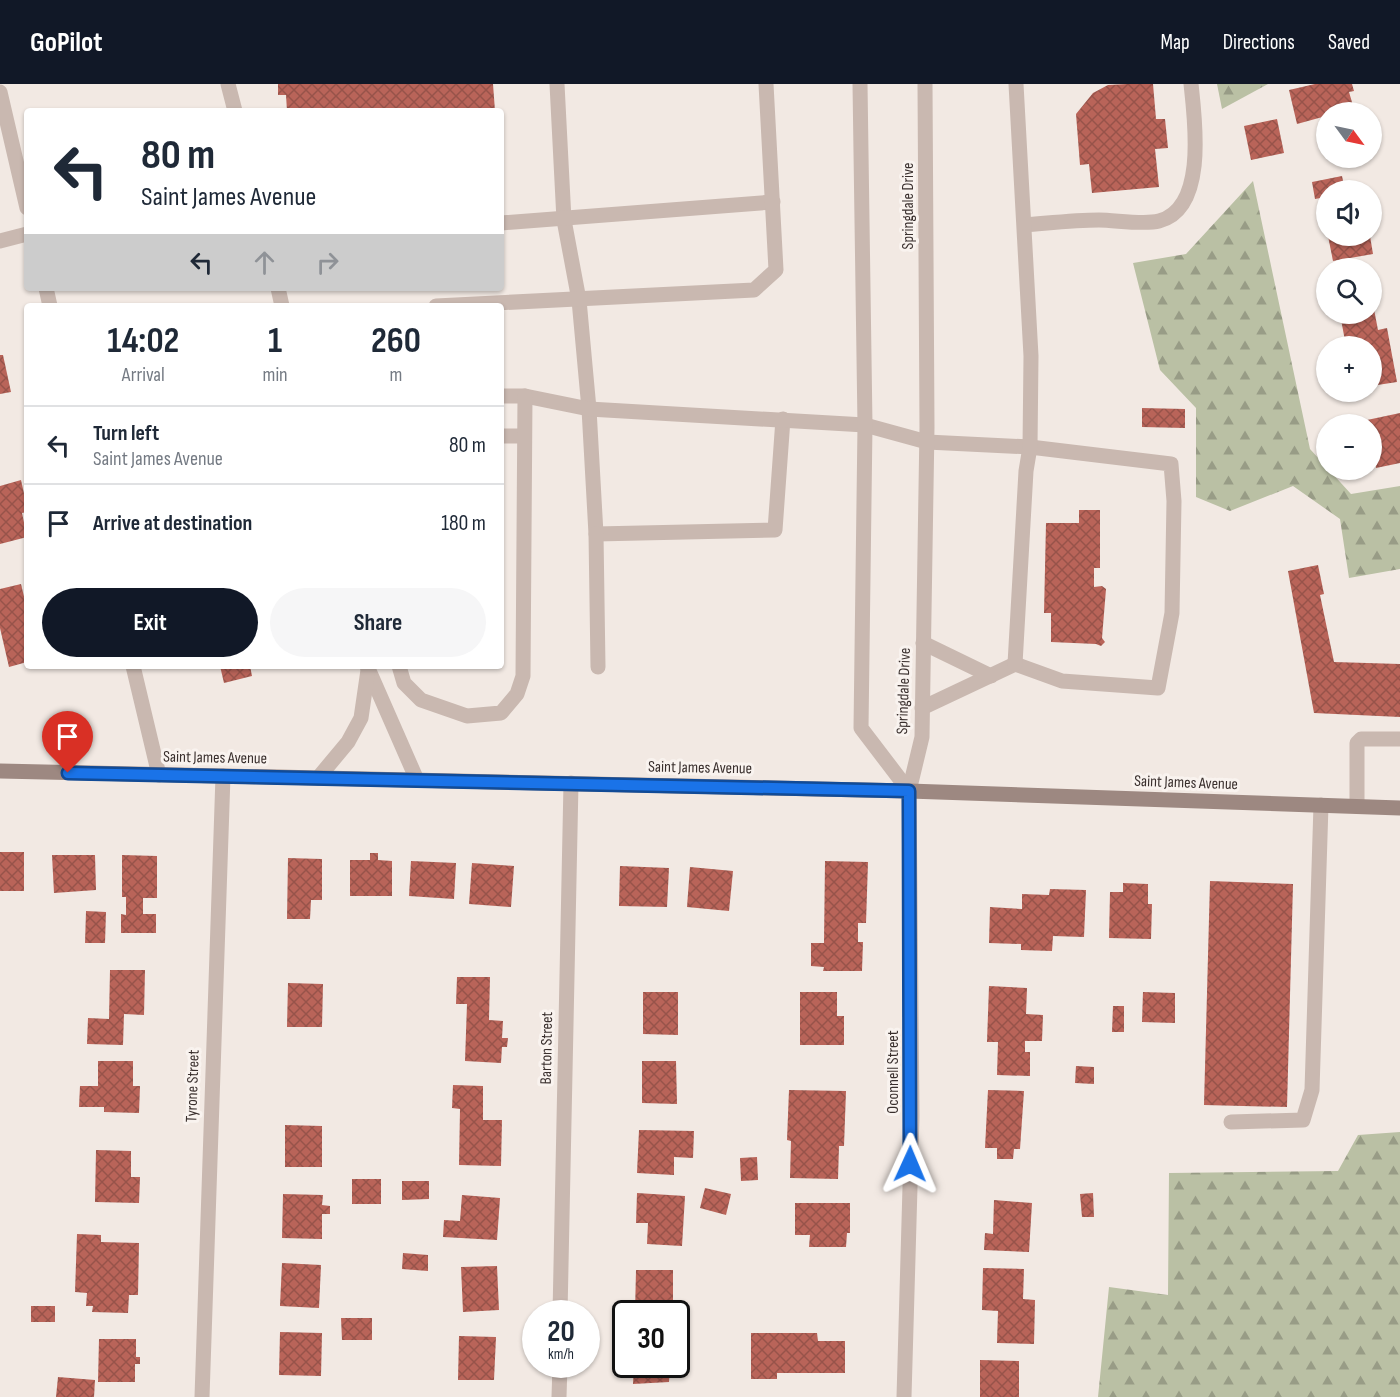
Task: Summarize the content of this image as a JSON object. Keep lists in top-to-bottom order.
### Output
{
  "streets": {
    "main road": ["Saint James Avenue"],
    "street": [
      "Springdale Drive",
      "Barton Street",
      "Oconnell Street",
      "Tyrone Street"
    ]
  },
  "crossings": [
    ["Springdale Drive", "Saint James Avenue"],
    ["Springdale Drive", "Oconnell Street"],
    ["Saint James Avenue", "Barton Street"],
    ["Saint James Avenue", "Oconnell Street"],
    ["Saint James Avenue", "Tyrone Street"]
  ],
  "north": "bottom right",
  "page": {
    "header": "GoPilot",
    "nav": ["Map", "Directions", "Saved"],
    "map_buttons": ["+", "−"],
    "turn": ["80 m", "Saint James Avenue"],
    "eta": [
      "14:02",
      "Arrival",
      "1",
      "min",
      "260",
      "m"
    ],
    "list": [
      {
        "name": "Turn left",
        "note": "Saint James Avenue",
        "value": "80 m"
      },
      {
        "name": "Arrive at destination",
        "value": "180 m"
      }
    ],
    "buttons": ["Exit", "Share"],
    "speed": "20 km/h",
    "limit": "30"
  }
}
